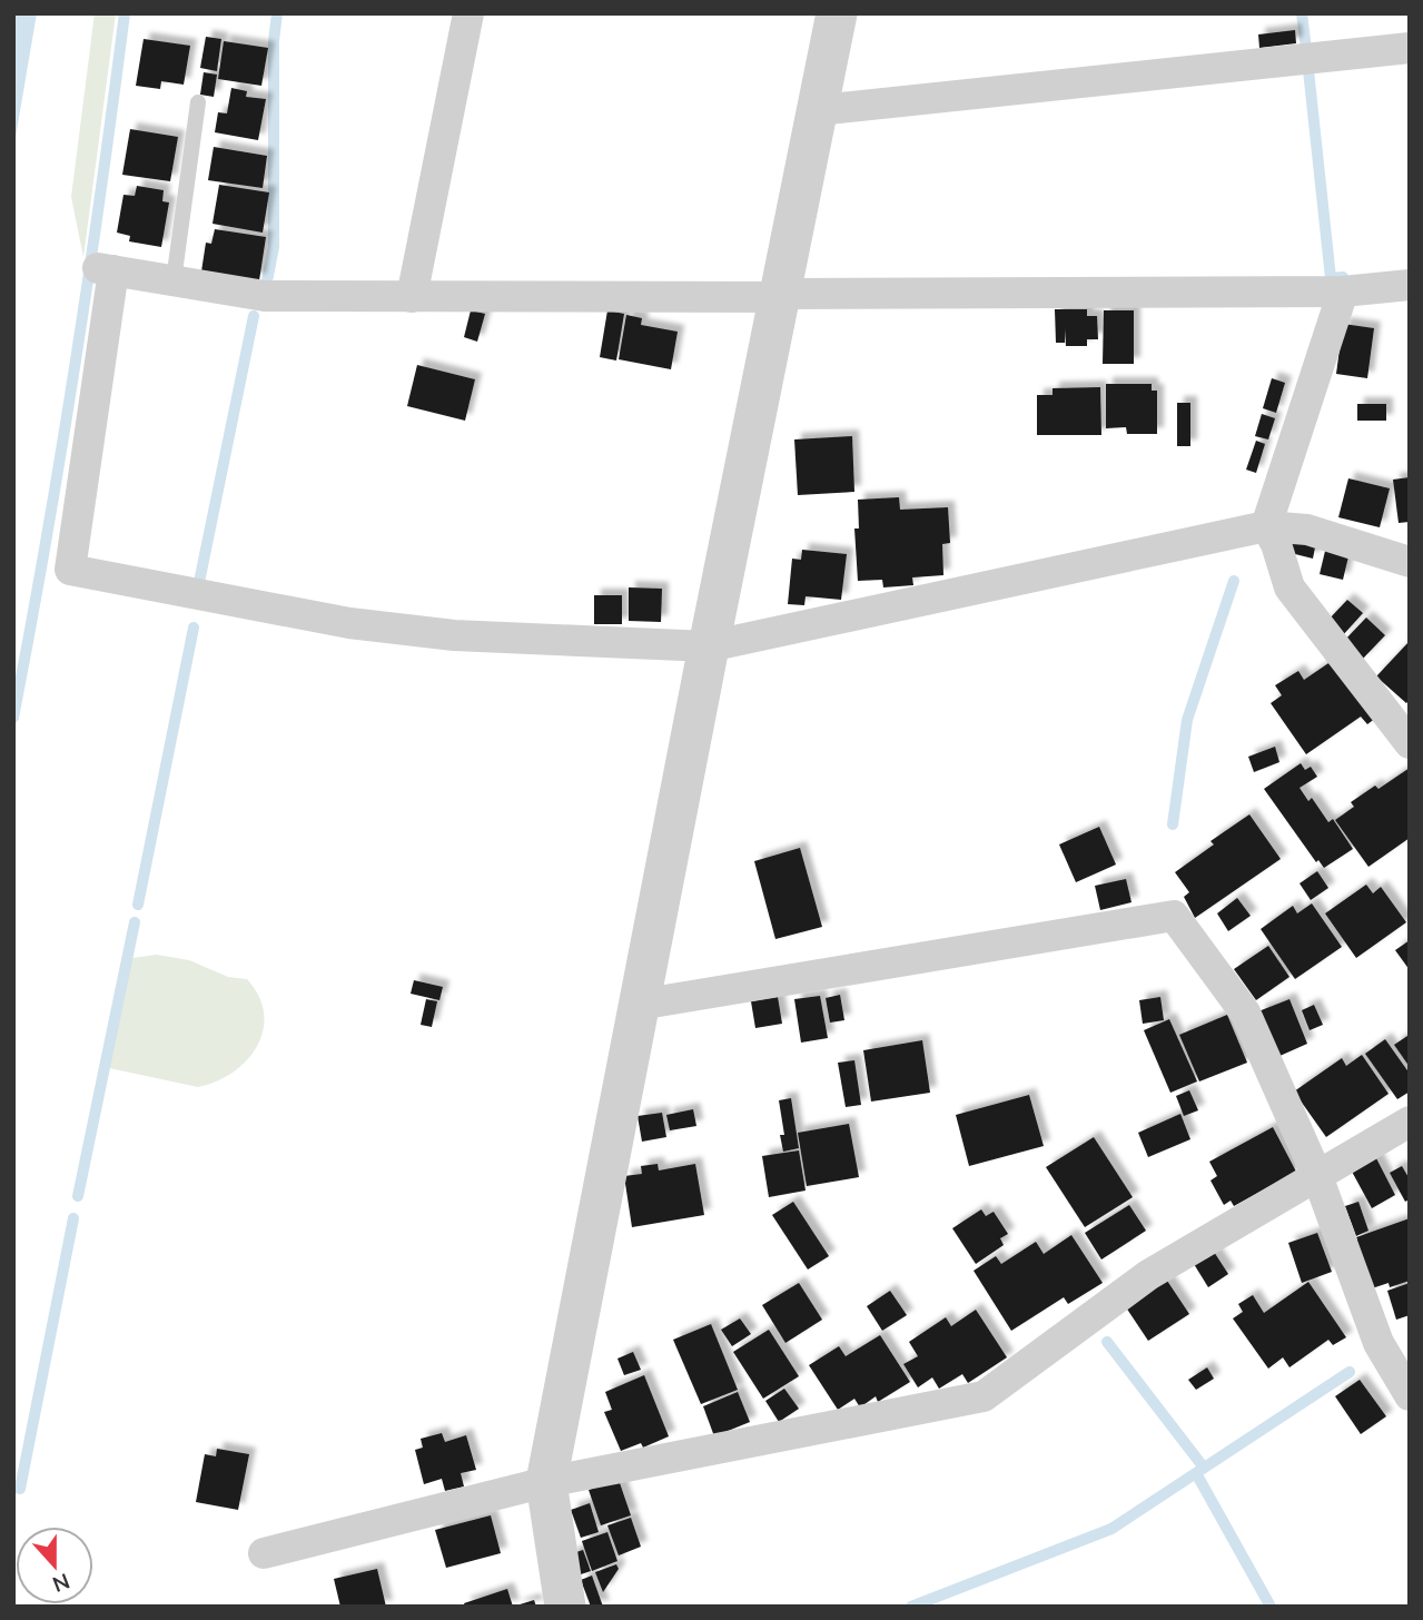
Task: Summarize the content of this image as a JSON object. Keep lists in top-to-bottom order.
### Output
{
  "north": "bottom"
}
